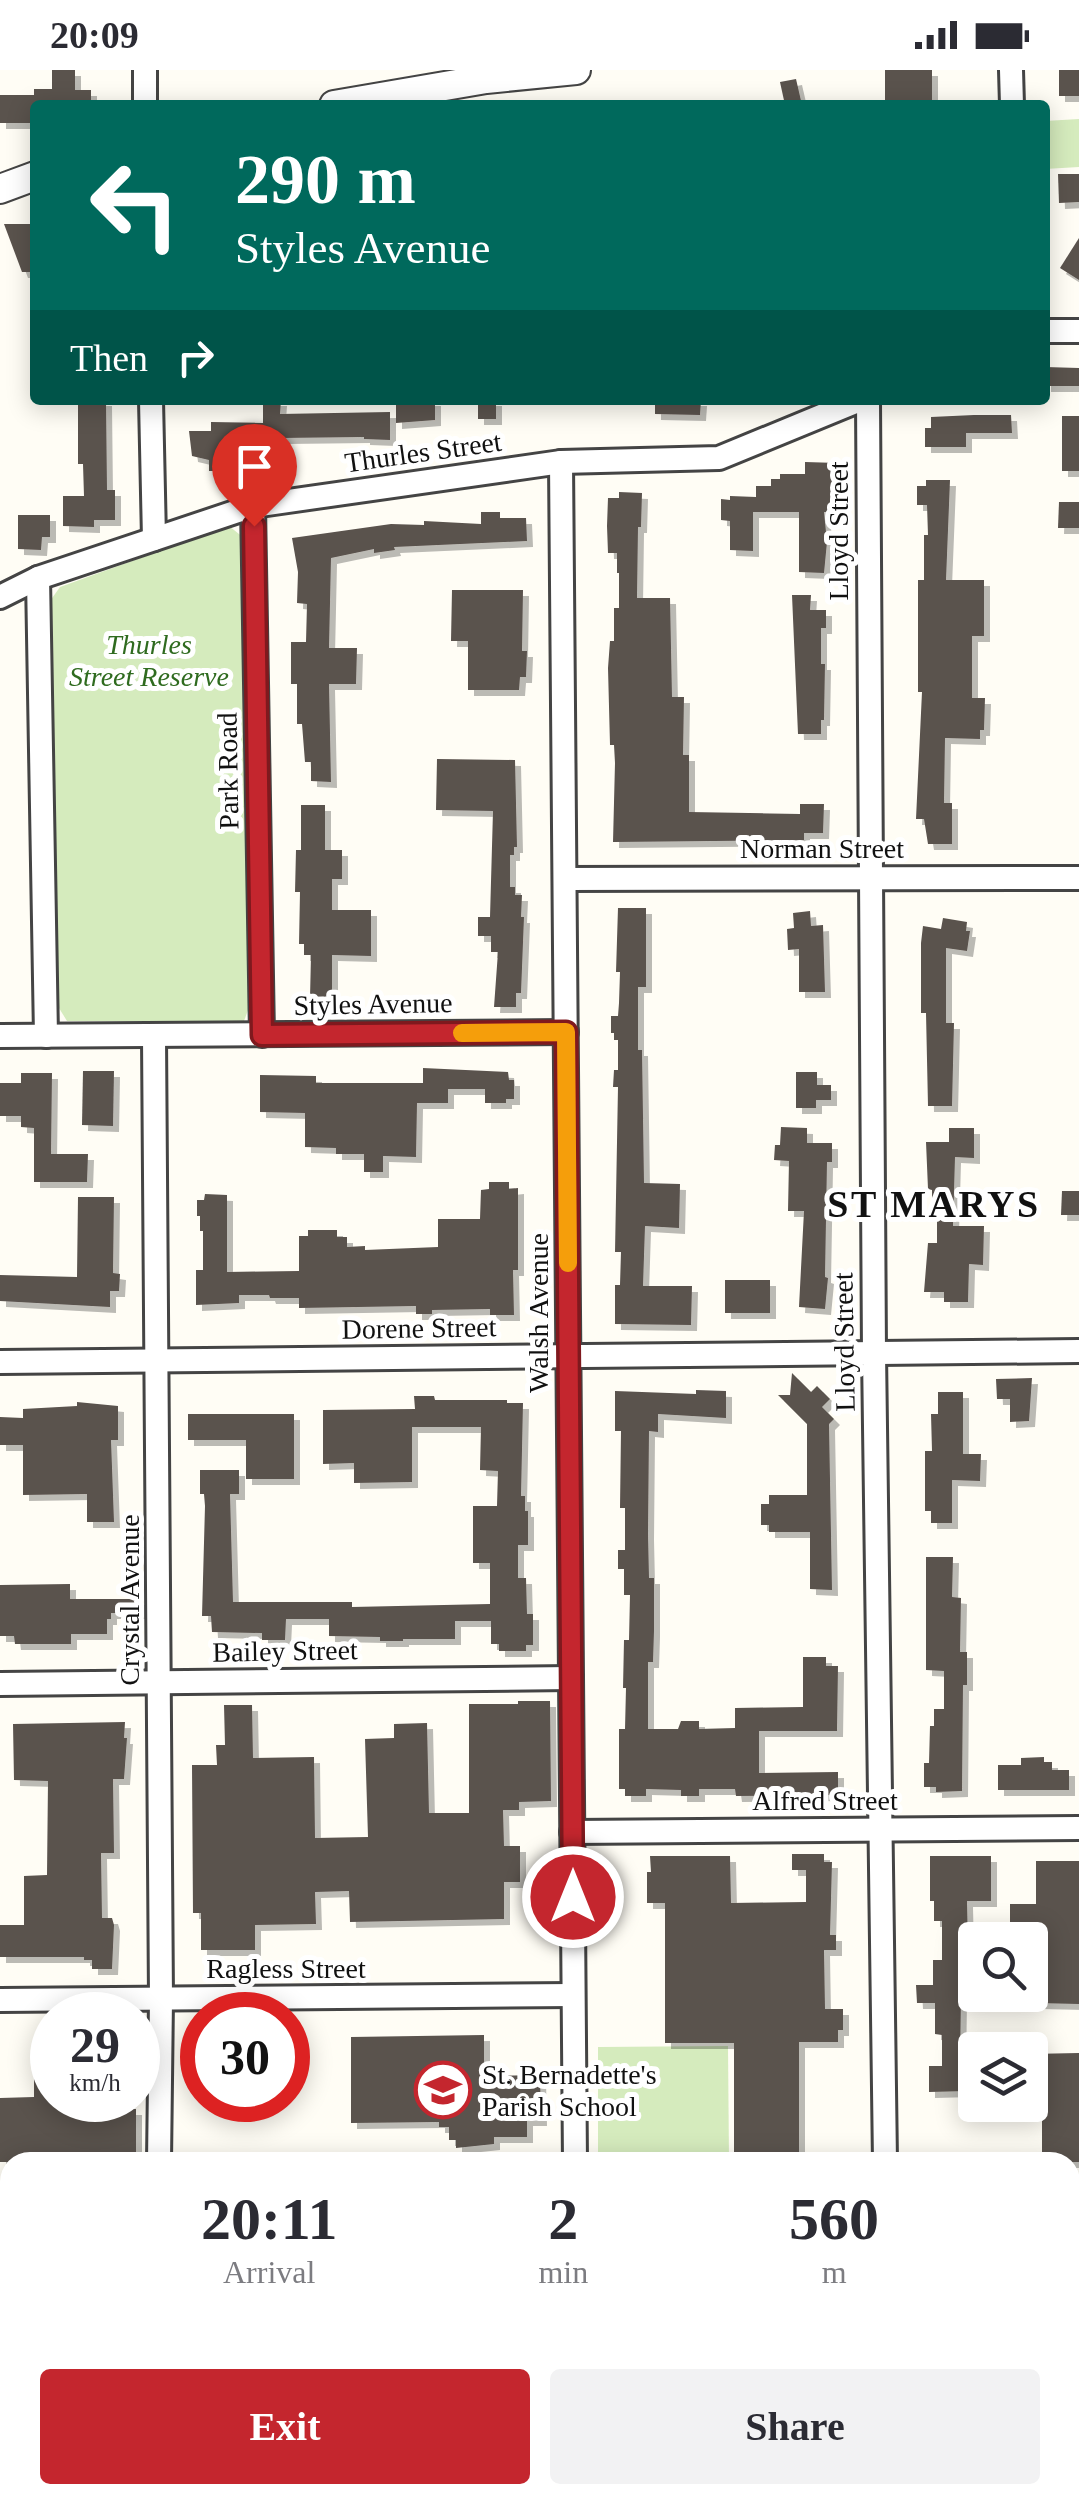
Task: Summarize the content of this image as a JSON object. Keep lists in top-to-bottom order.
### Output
{
  "streets": {
    "street": [
      "Thurles Street",
      "Lloyd Street",
      "Park Road",
      "Norman Street",
      "Styles Avenue",
      "Walsh Avenue",
      "Dorene Street",
      "Crystal Avenue",
      "Bailey Street",
      "Alfred Street",
      "Ragless Street"
    ]
  },
  "crossings": [
    ["Thurles Street", "Park Road"],
    ["Thurles Street", "Walsh Avenue"],
    ["Lloyd Street", "Norman Street"],
    ["Lloyd Street", "Dorene Street"],
    ["Lloyd Street", "Alfred Street"],
    ["Park Road", "Styles Avenue"],
    ["Norman Street", "Walsh Avenue"],
    ["Styles Avenue", "Walsh Avenue"],
    ["Styles Avenue", "Crystal Avenue"],
    ["Walsh Avenue", "Dorene Street"],
    ["Walsh Avenue", "Bailey Street"],
    ["Walsh Avenue", "Alfred Street"],
    ["Walsh Avenue", "Ragless Street"],
    ["Dorene Street", "Crystal Avenue"],
    ["Crystal Avenue", "Bailey Street"],
    ["Crystal Avenue", "Ragless Street"]
  ],
  "districts": ["ST MARYS"],
  "parks": ["Thurles Street Reserve"],
  "places": {
    "school or university": ["St. Bernadette's Parish School"]
  },
  "page": {
    "status": "20:09",
    "turn": ["290 m", "Styles Avenue"],
    "then": "Then",
    "speed": "29 km/h",
    "limit": "30",
    "eta": [
      "20:11",
      "Arrival",
      "2",
      "min",
      "560",
      "m"
    ],
    "buttons": ["Exit", "Share"]
  }
}
